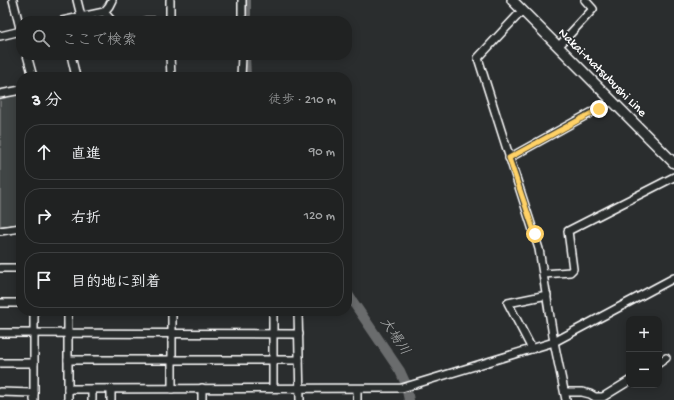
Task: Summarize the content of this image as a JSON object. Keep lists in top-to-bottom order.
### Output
{
  "streets": {
    "main road": ["Nakai-Matsubushi Line"]
  },
  "water": ["大場川"],
  "page": {
    "search": "ここで検索",
    "heading": ["3 分", "徒歩 · 210 m"],
    "list": [
      ["直進", "90 m"],
      ["右折", "120 m"],
      "目的地に到着"
    ],
    "map_buttons": ["+", "−"]
  }
}
